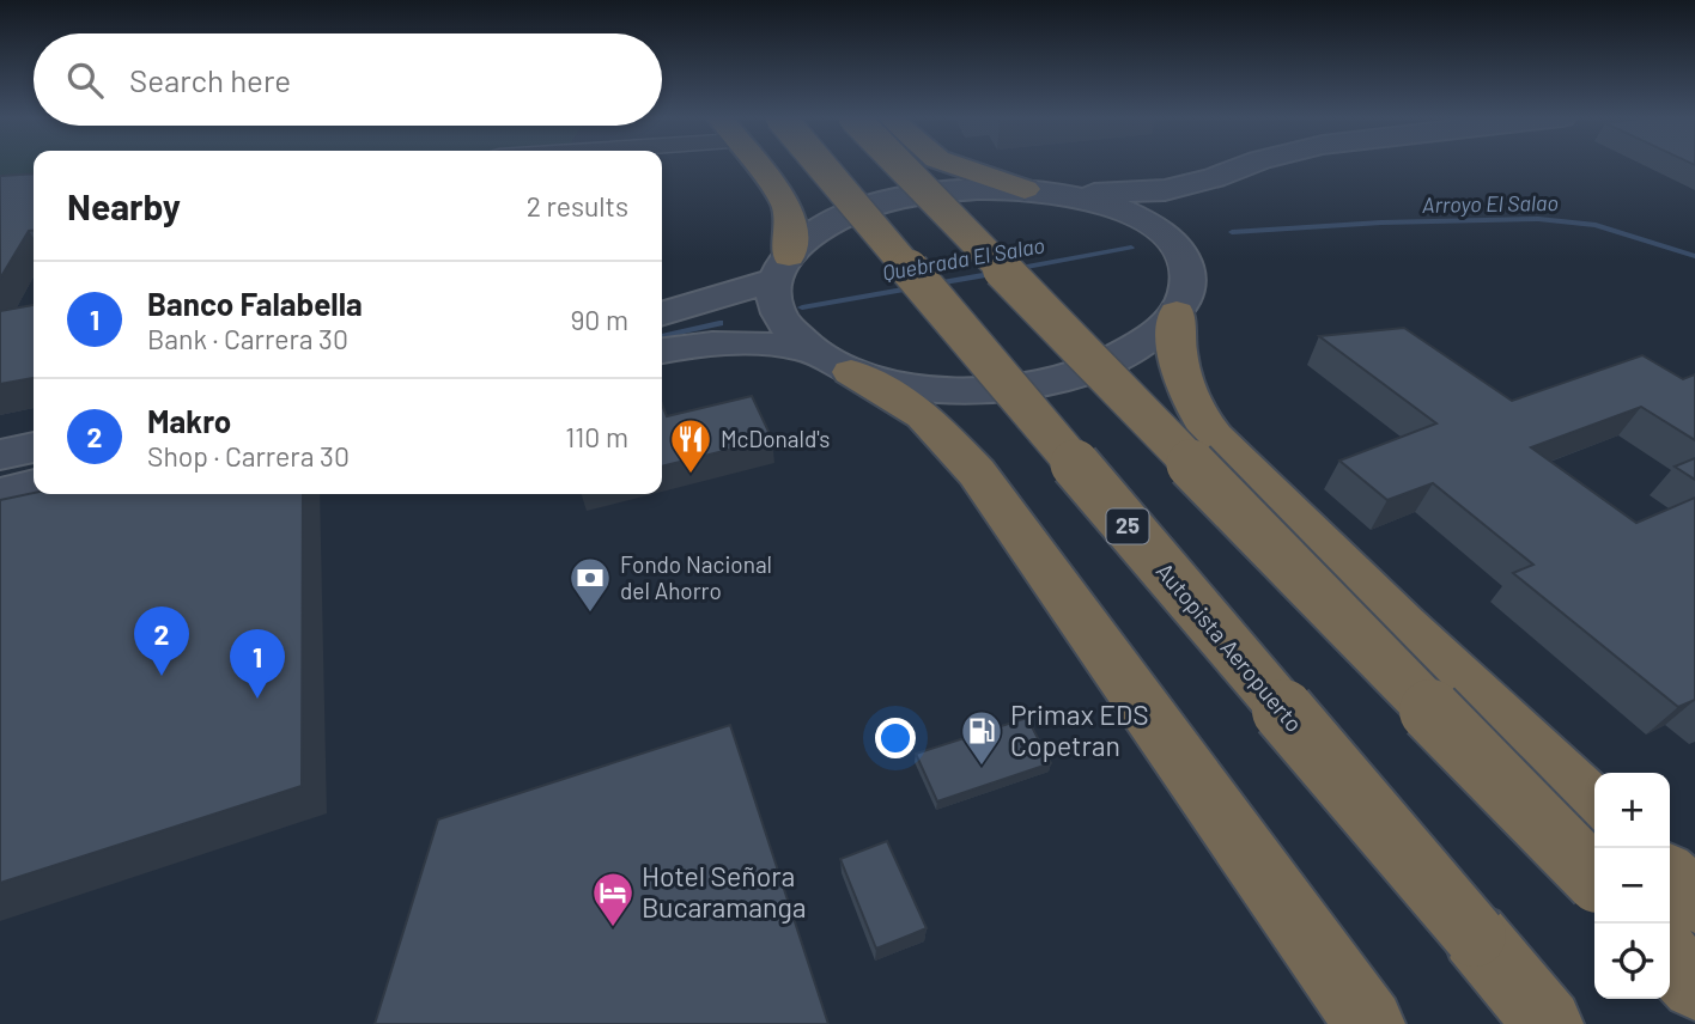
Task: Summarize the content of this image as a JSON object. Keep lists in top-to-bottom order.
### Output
{
  "streets": {
    "highway": ["25", "Autopista Aeropuerto"]
  },
  "water": ["Arroyo El Salao", "Quebrada El Salao"],
  "places": {
    "restaurant": ["McDonald's"],
    "bank": ["Fondo Nacional del Ahorro"],
    "fuel station": ["Primax EDS Copetran"],
    "hotel": ["Hotel Señora Bucaramanga"]
  },
  "page": {
    "search": "Search here",
    "heading": ["Nearby", "2 results"],
    "list": [
      {
        "mark": "1",
        "name": "Banco Falabella",
        "note": "Bank · Carrera 30",
        "value": "90 m"
      },
      {
        "mark": "2",
        "name": "Makro",
        "note": "Shop · Carrera 30",
        "value": "110 m"
      }
    ],
    "pins": ["2", "1"],
    "map_buttons": ["+", "−"]
  }
}
